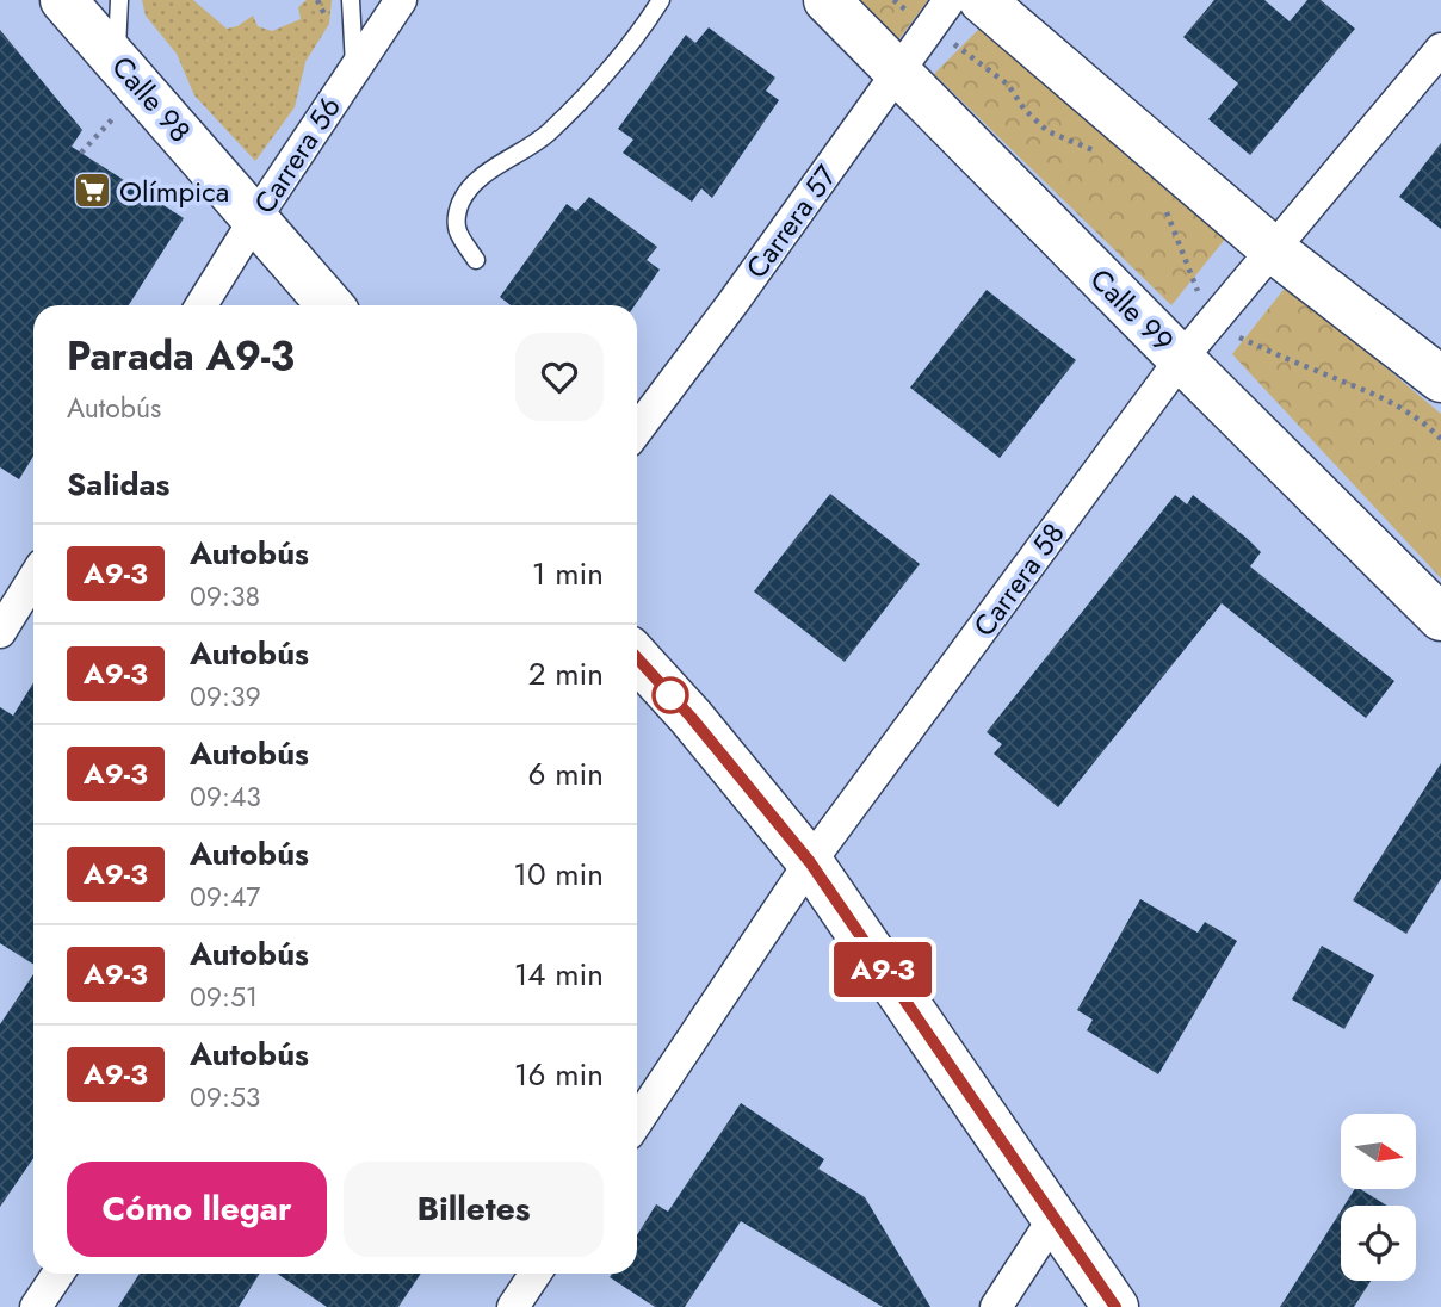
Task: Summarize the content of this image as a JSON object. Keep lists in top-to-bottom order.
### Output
{
  "streets": {
    "street": [
      "Calle 98",
      "Carrera 56",
      "Carrera 57",
      "Calle 99",
      "Carrera 58"
    ]
  },
  "crossings": [
    ["Calle 98", "Carrera 56"],
    ["Carrera 57", "Calle 99"],
    ["Calle 99", "Carrera 58"]
  ],
  "places": {
    "supermarket": ["Olímpica"]
  },
  "lines": ["bus line A9-3"],
  "north": "right",
  "page": {
    "on_map": "A9-3",
    "heading": [
      ["Parada A9-3", "Autobús"],
      "Salidas"
    ],
    "list": [
      {
        "mark": "A9-3",
        "name": "Autobús",
        "note": "09:38",
        "value": "1 min"
      },
      {
        "mark": "A9-3",
        "name": "Autobús",
        "note": "09:39",
        "value": "2 min"
      },
      {
        "mark": "A9-3",
        "name": "Autobús",
        "note": "09:43",
        "value": "6 min"
      },
      {
        "mark": "A9-3",
        "name": "Autobús",
        "note": "09:47",
        "value": "10 min"
      },
      {
        "mark": "A9-3",
        "name": "Autobús",
        "note": "09:51",
        "value": "14 min"
      },
      {
        "mark": "A9-3",
        "name": "Autobús",
        "note": "09:53",
        "value": "16 min"
      }
    ],
    "buttons": ["Cómo llegar", "Billetes"]
  }
}
